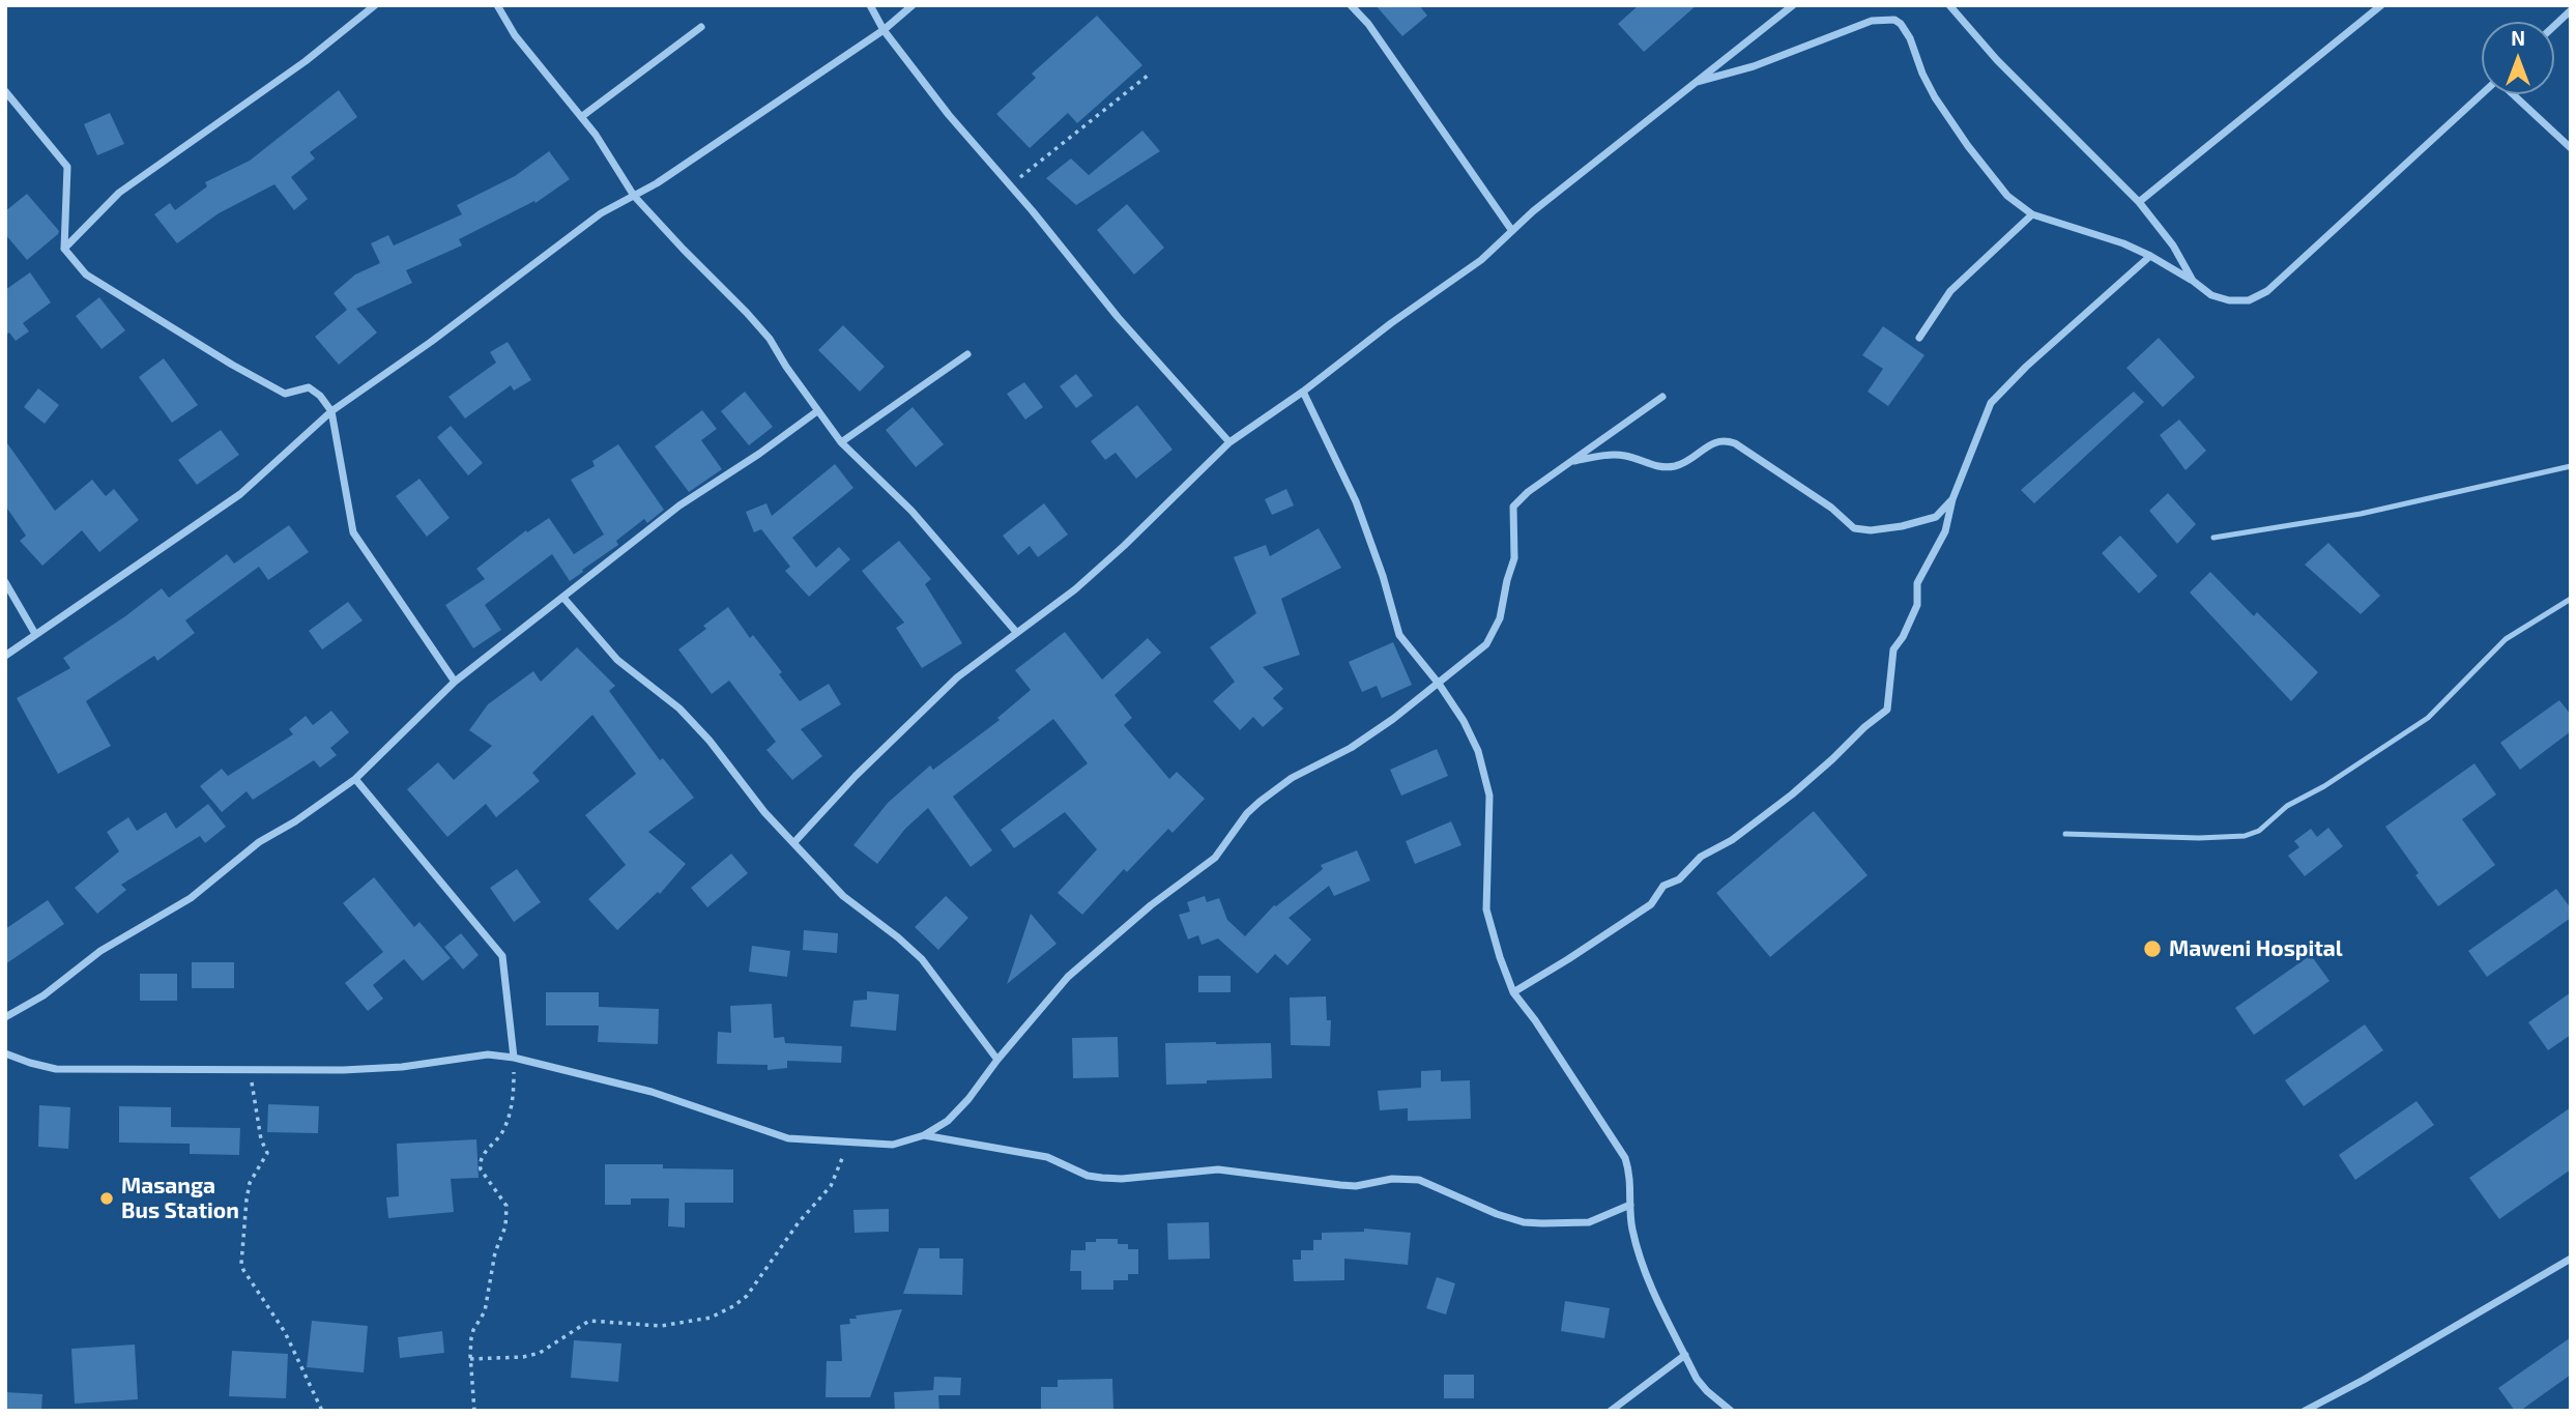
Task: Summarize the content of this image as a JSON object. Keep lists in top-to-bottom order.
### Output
{
  "places": ["Maweni Hospital", "Masanga Bus Station"],
  "north": "top"
}
